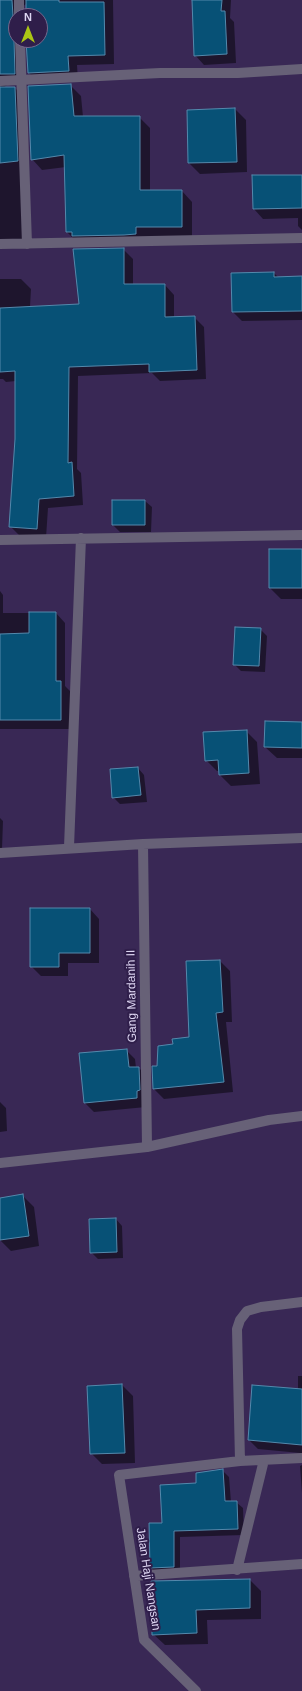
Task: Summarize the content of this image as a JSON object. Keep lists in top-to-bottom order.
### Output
{
  "streets": {
    "street": ["Gang Mardanih II", "Jalan Haji Nangsan"]
  },
  "north": "top"
}
